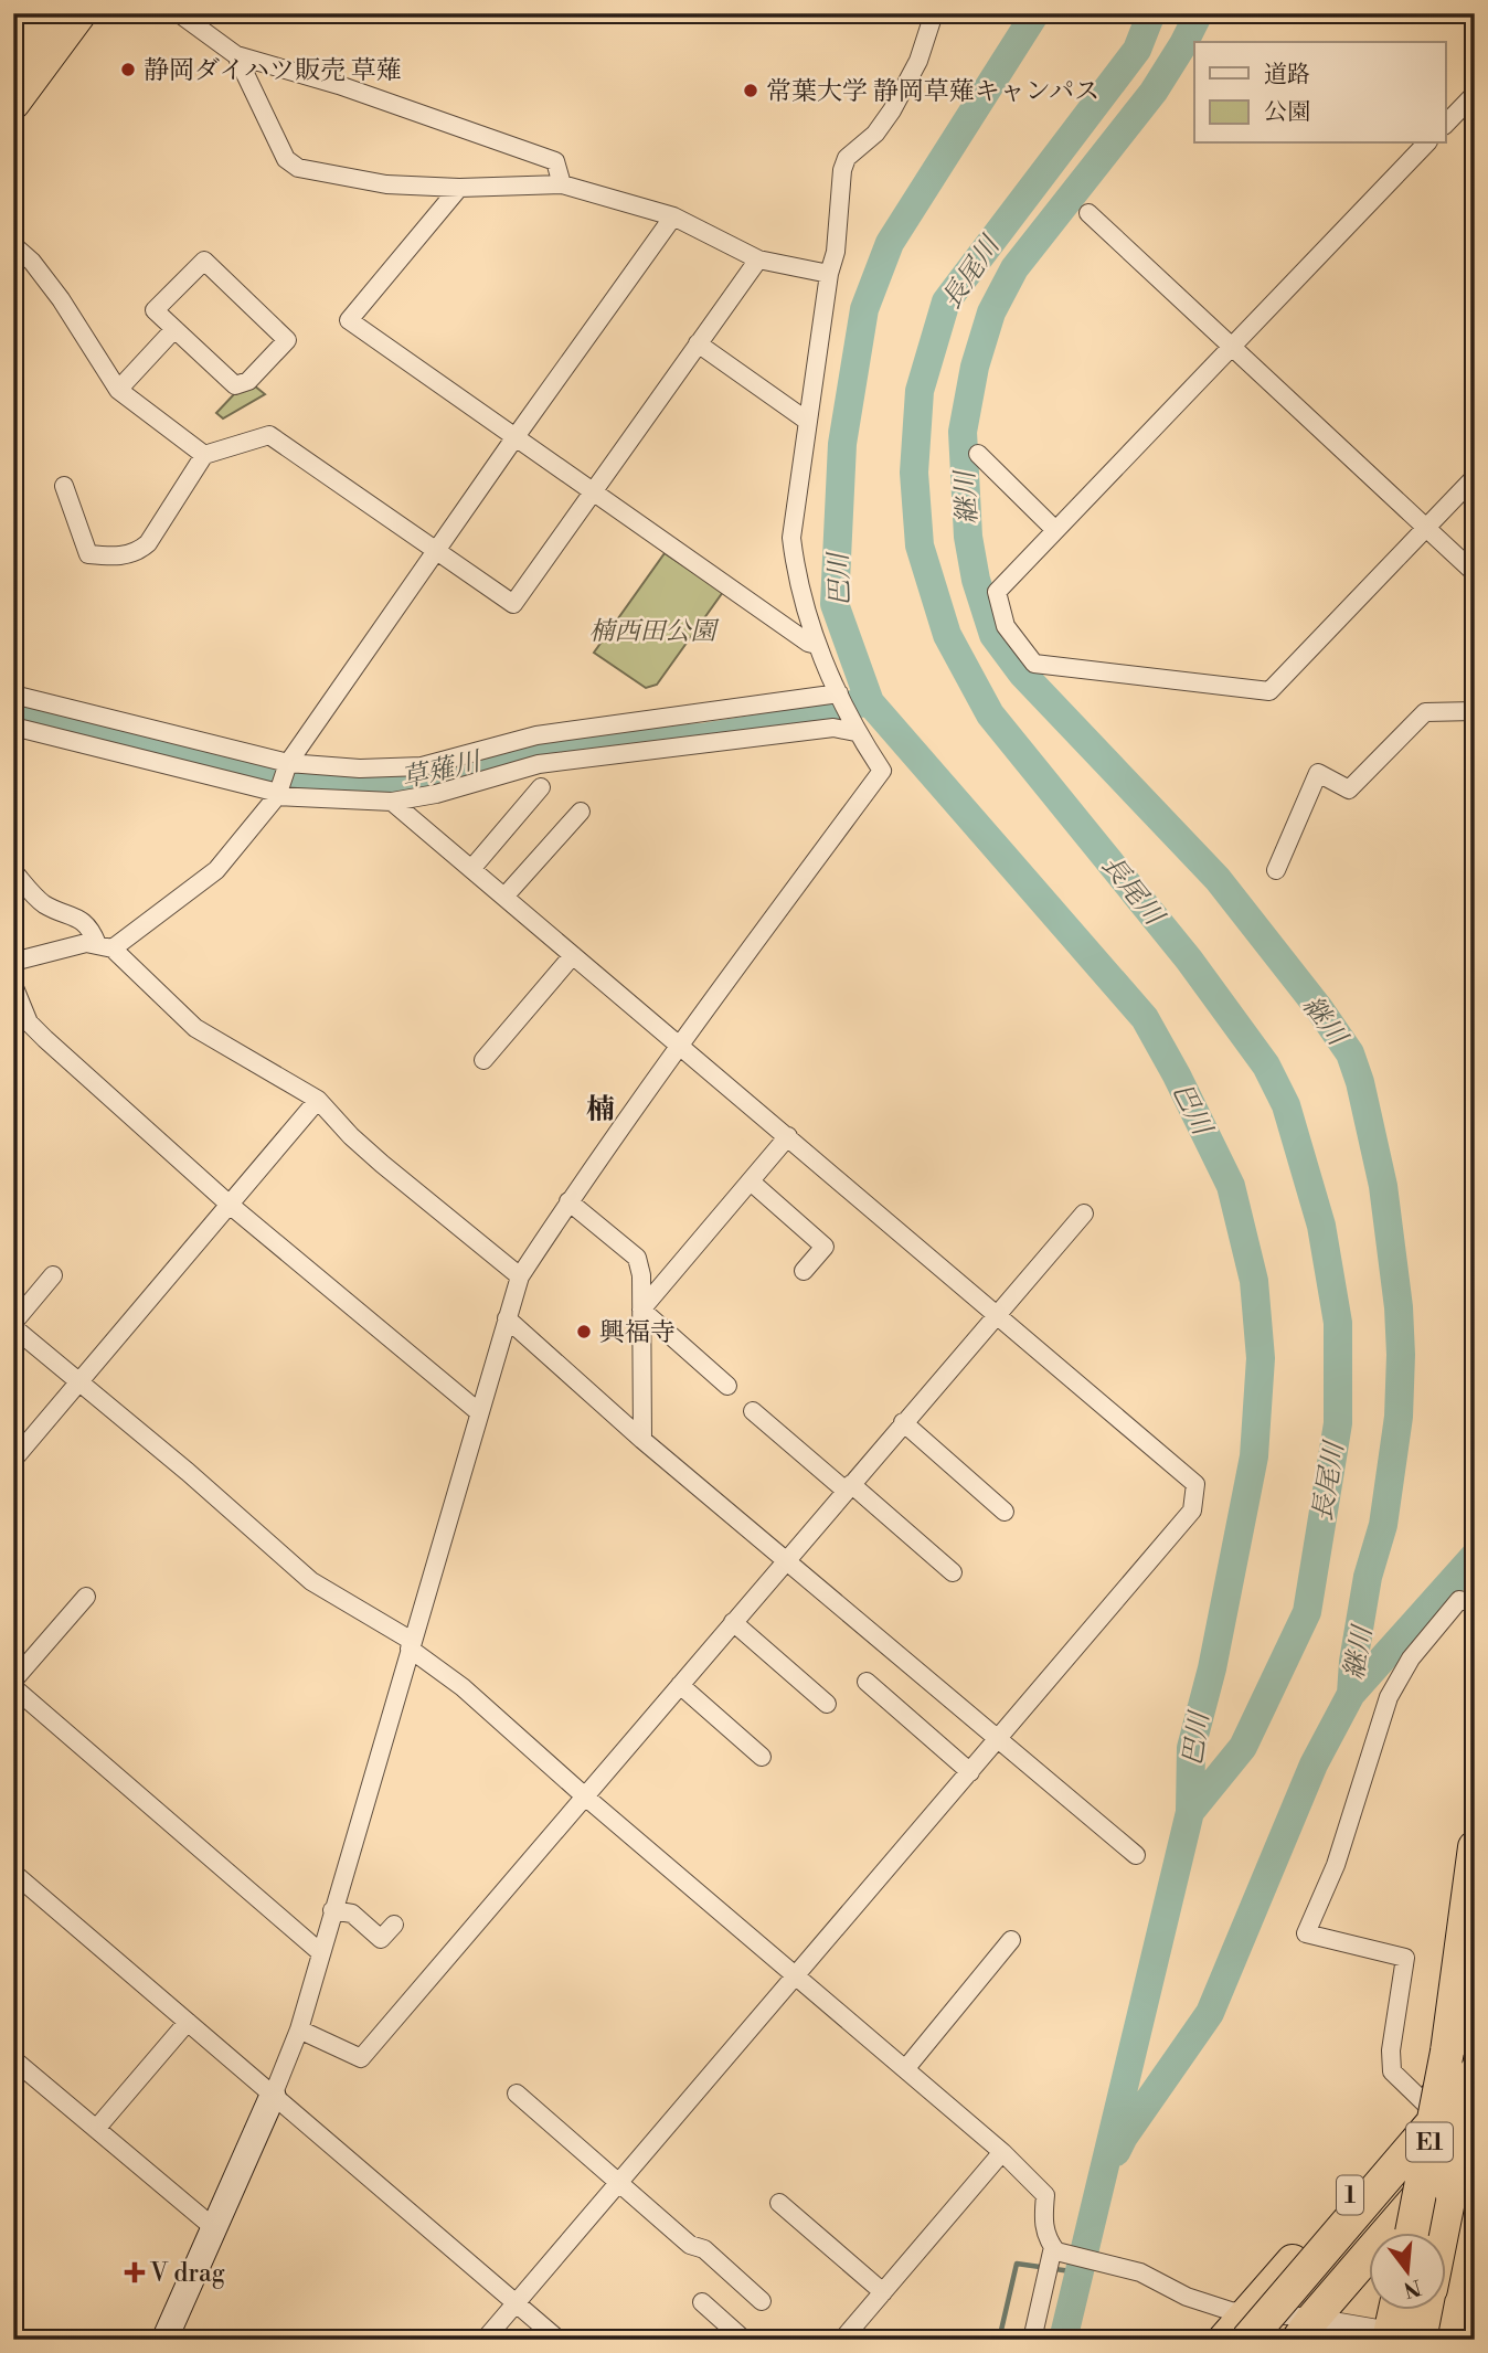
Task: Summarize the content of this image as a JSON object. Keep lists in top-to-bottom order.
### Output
{
  "streets": {
    "highway": ["E1", "1"]
  },
  "crossings": [
    ["E1", "1"]
  ],
  "districts": ["楠"],
  "water": [
    "長尾川",
    "継川",
    "巴川",
    "草薙川"
  ],
  "parks": ["楠西田公園"],
  "places": {
    "other": ["静岡ダイハツ販売 草薙", "常葉大学 静岡草薙キャンパス", "興福寺"],
    "health": ["V drag"]
  },
  "legend": ["道路", "公園"],
  "north": "bottom"
}
